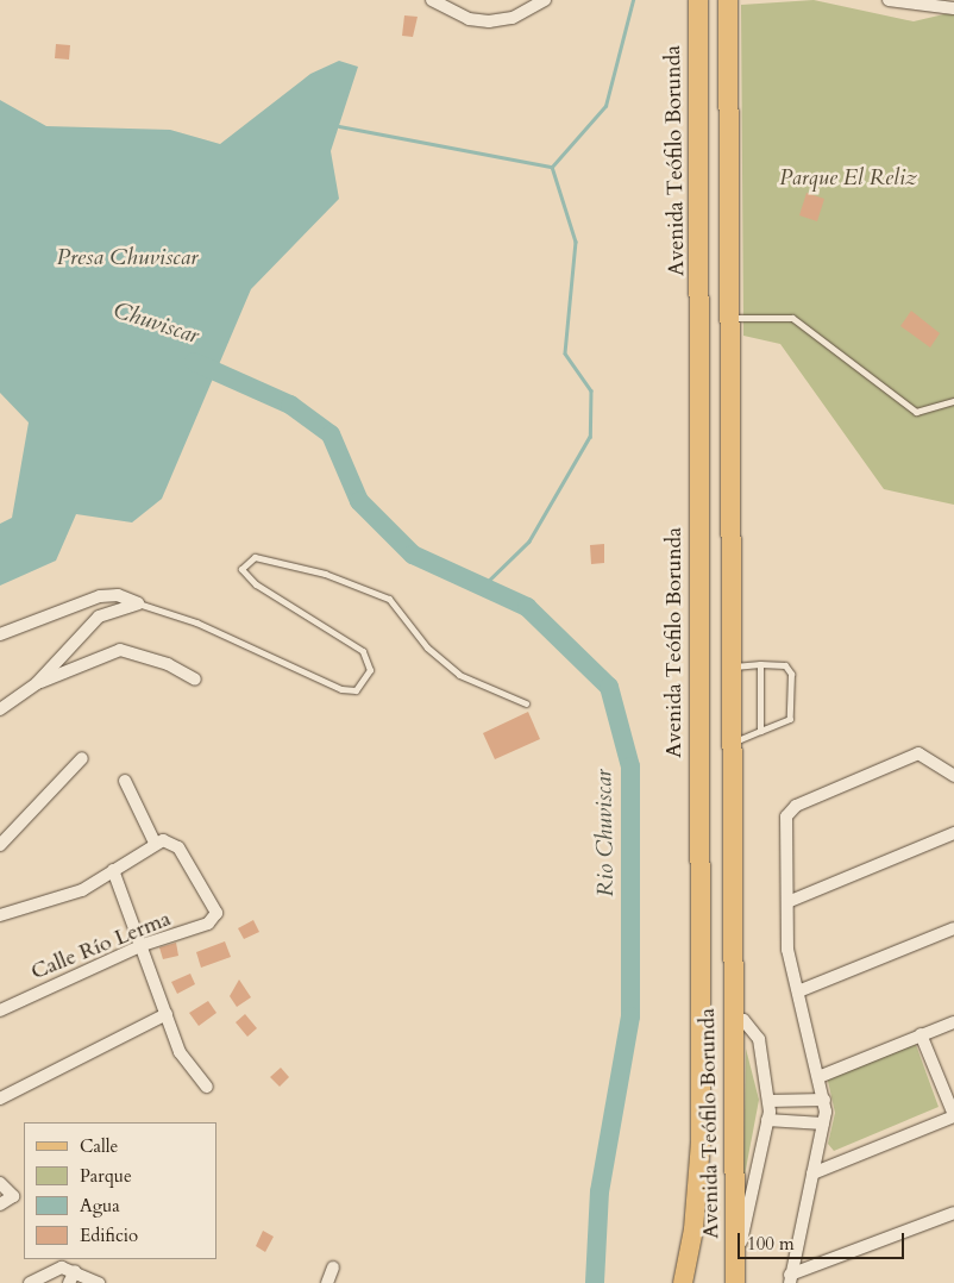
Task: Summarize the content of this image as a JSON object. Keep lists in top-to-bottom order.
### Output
{
  "streets": {
    "main road": ["Avenida Teófilo Borunda"],
    "street": ["Calle Río Lerma"]
  },
  "water": ["Presa Chuviscar", "Chuviscar", "Rio Chuviscar"],
  "parks": ["Parque El Reliz"],
  "legend": [
    "Calle",
    "Parque",
    "Agua",
    "Edificio"
  ],
  "scale_bar": "100 m"
}
